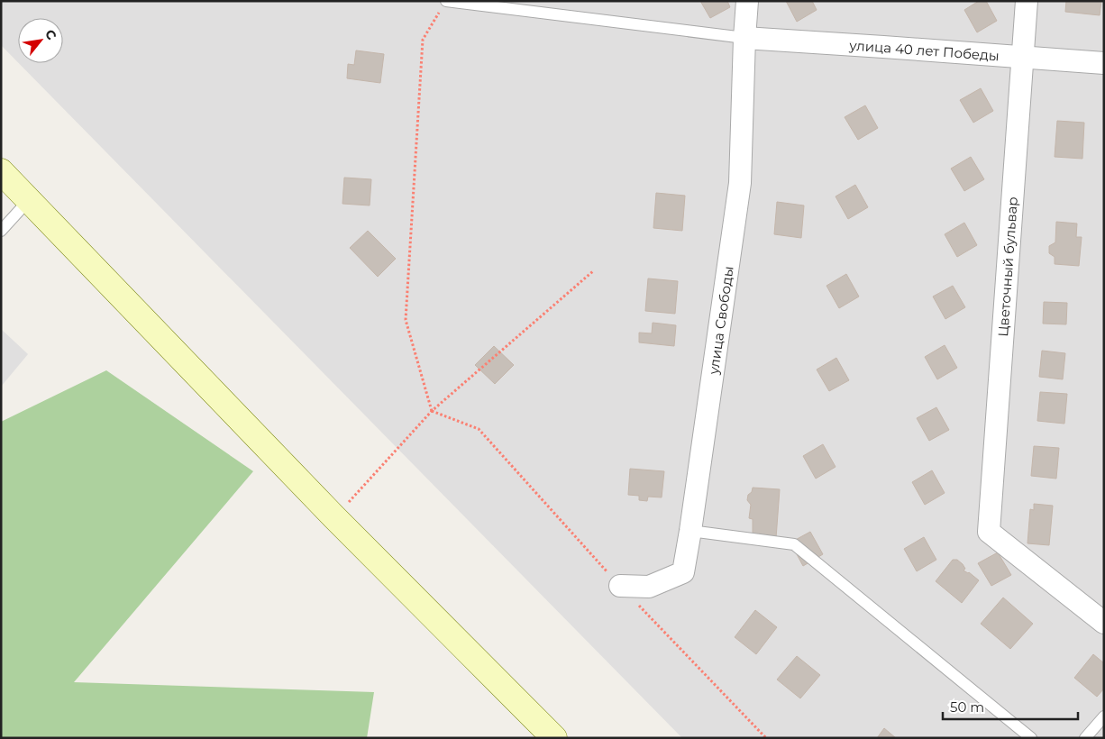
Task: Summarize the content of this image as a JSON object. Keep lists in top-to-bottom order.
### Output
{
  "streets": {
    "street": ["улица 40 лет Победы", "Цветочный бульвар", "улица Свободы"]
  },
  "crossings": [
    ["улица 40 лет Победы", "Цветочный бульвар"],
    ["улица 40 лет Победы", "улица Свободы"]
  ],
  "scale_bar": "50 m",
  "north": "top right"
}
